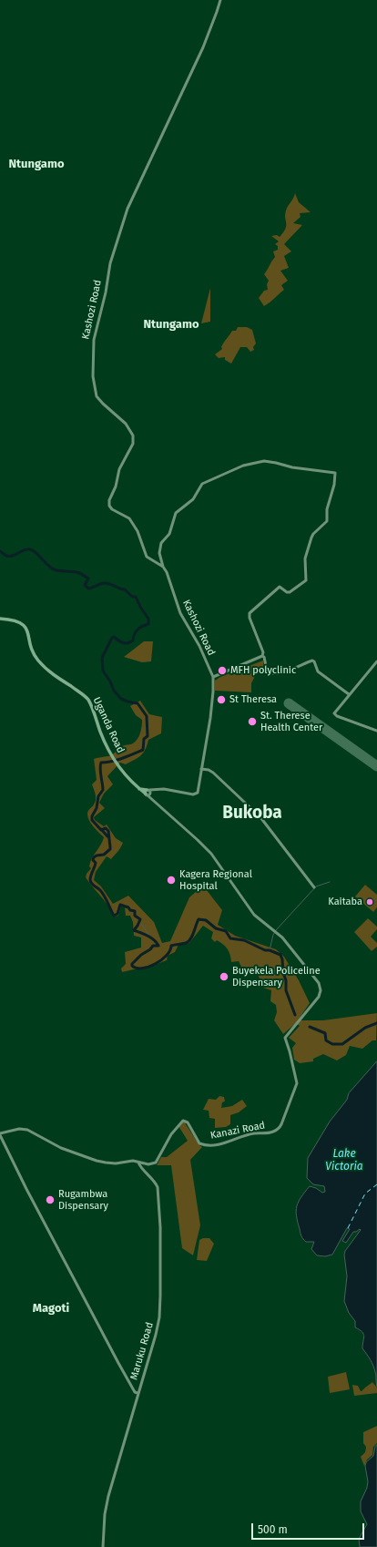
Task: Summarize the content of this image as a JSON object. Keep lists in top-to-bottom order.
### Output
{
  "streets": {
    "main road": [
      "Kashozi Road",
      "Uganda Road",
      "Kanazi Road",
      "Maruku Road"
    ]
  },
  "crossings": [
    ["Kashozi Road", "Uganda Road"],
    ["Uganda Road", "Kanazi Road"],
    ["Kanazi Road", "Maruku Road"]
  ],
  "districts": [
    "Ntungamo",
    "Ntungamo",
    "Bukoba",
    "Magoti"
  ],
  "water": ["Lake Victoria"],
  "places": [
    "MFH polyclinic",
    "St Theresa",
    "St. Therese Health Center",
    "Kagera Regional Hospital",
    "Kaitaba",
    "Buyekela Policeline Dispensary",
    "Rugambwa Dispensary"
  ],
  "scale_bar": "500 m"
}
